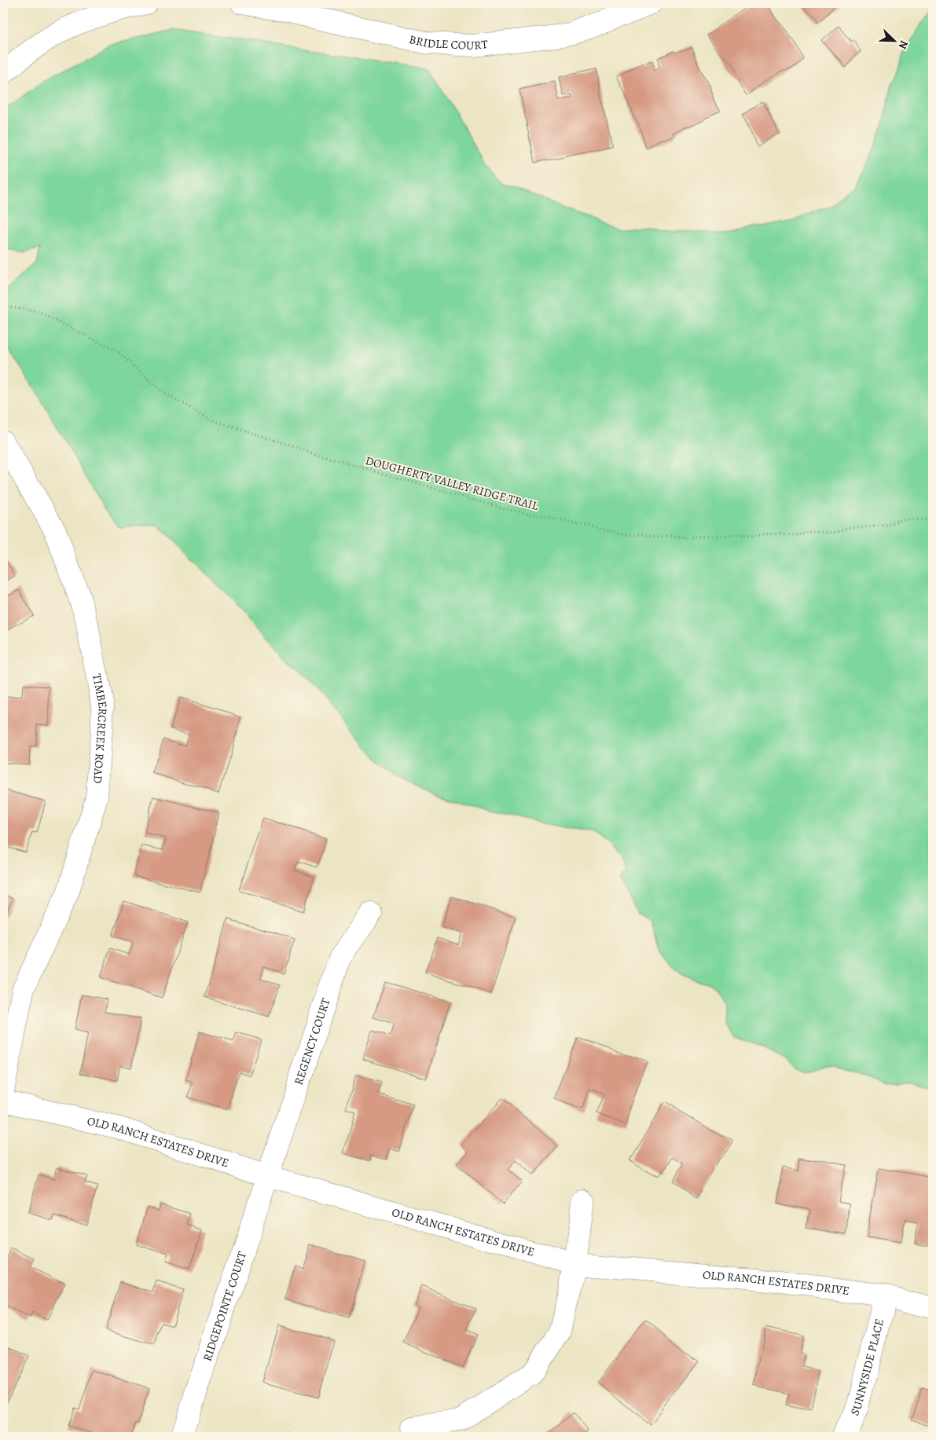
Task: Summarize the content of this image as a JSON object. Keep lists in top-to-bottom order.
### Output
{
  "streets": {
    "street": [
      "BRIDLE COURT",
      "TIMBERCREEK ROAD",
      "REGENCY COURT",
      "OLD RANCH ESTATES DRIVE",
      "RIDGEPOINTE COURT",
      "SUNNYSIDE PLACE"
    ],
    "path": ["DOUGHERTY VALLEY RIDGE TRAIL"]
  },
  "crossings": [
    ["REGENCY COURT", "OLD RANCH ESTATES DRIVE"],
    ["REGENCY COURT", "RIDGEPOINTE COURT"],
    ["OLD RANCH ESTATES DRIVE", "RIDGEPOINTE COURT"],
    ["OLD RANCH ESTATES DRIVE", "SUNNYSIDE PLACE"]
  ],
  "north": "bottom right"
}
